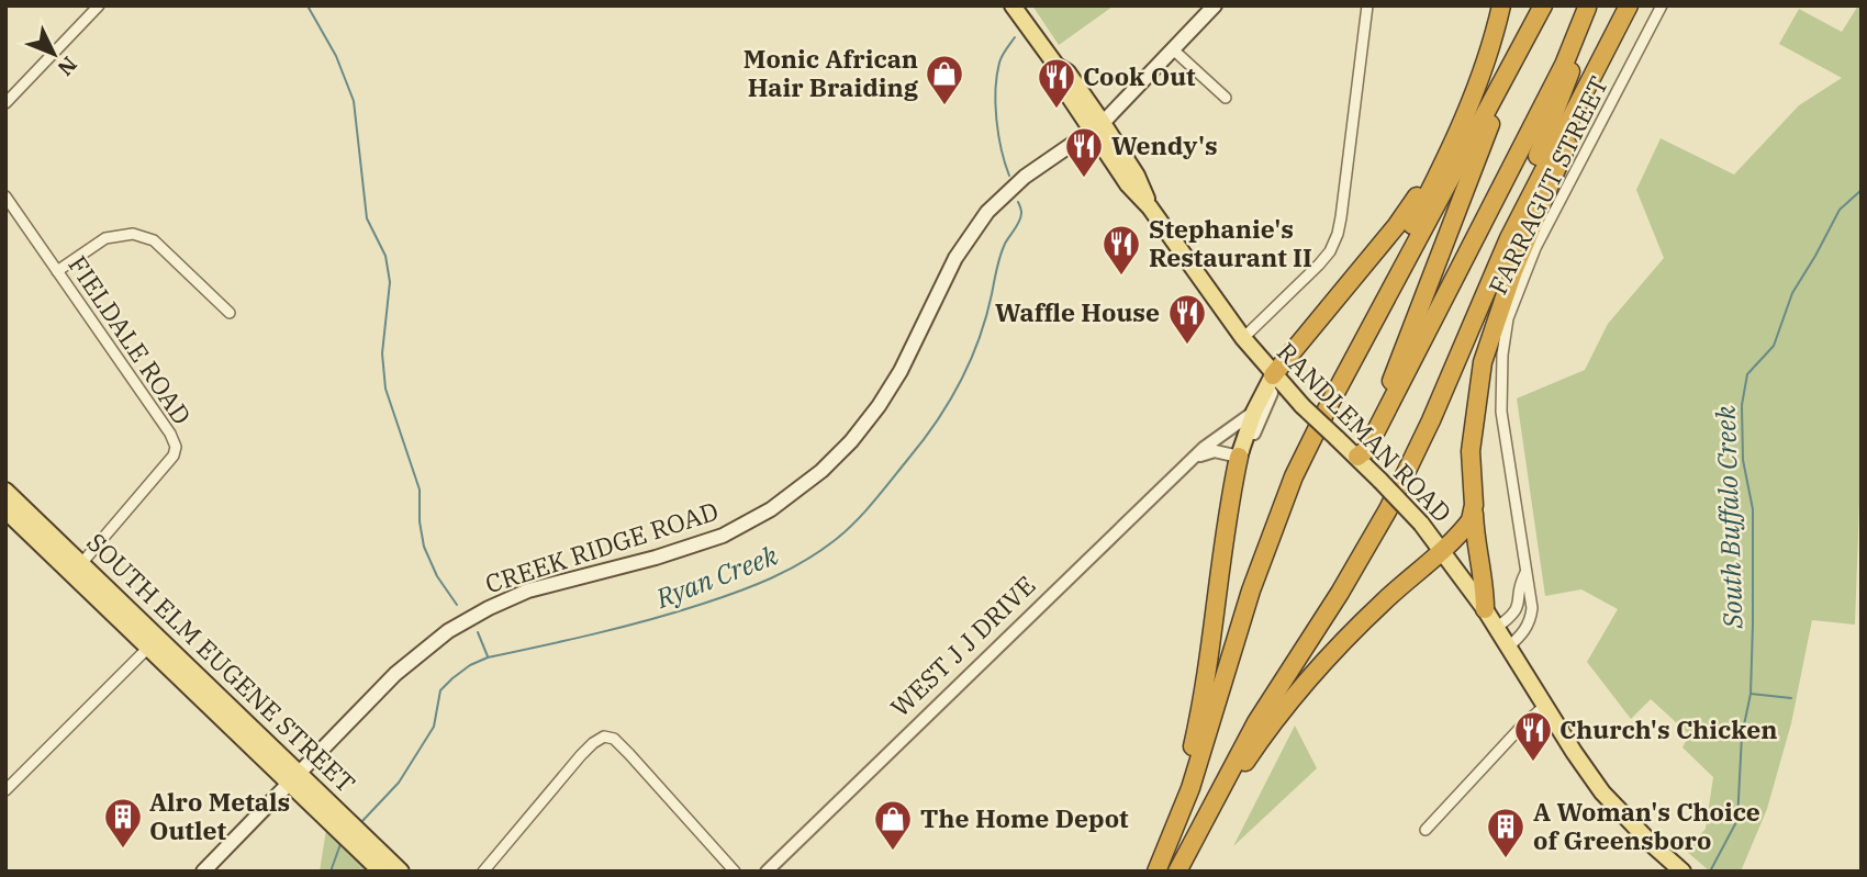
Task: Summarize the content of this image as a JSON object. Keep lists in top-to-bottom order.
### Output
{
  "streets": {
    "main road": [
      "RANDLEMAN ROAD",
      "CREEK RIDGE ROAD",
      "WEST J J DRIVE",
      "SOUTH ELM EUGENE STREET"
    ],
    "street": ["FARRAGUT STREET", "FIELDALE ROAD"]
  },
  "crossings": [
    ["FARRAGUT STREET", "RANDLEMAN ROAD"],
    ["FIELDALE ROAD", "SOUTH ELM EUGENE STREET"],
    ["RANDLEMAN ROAD", "CREEK RIDGE ROAD"],
    ["RANDLEMAN ROAD", "WEST J J DRIVE"],
    ["CREEK RIDGE ROAD", "SOUTH ELM EUGENE STREET"]
  ],
  "water": ["South Buffalo Creek", "Ryan Creek"],
  "places": {
    "shop": ["Monic African Hair Braiding", "The Home Depot"],
    "restaurant": [
      "Cook Out",
      "Wendy's",
      "Stephanie's Restaurant II",
      "Waffle House",
      "Church's Chicken"
    ],
    "building": ["Alro Metals Outlet", "A Woman's Choice of Greensboro"]
  },
  "north": "bottom right"
}
